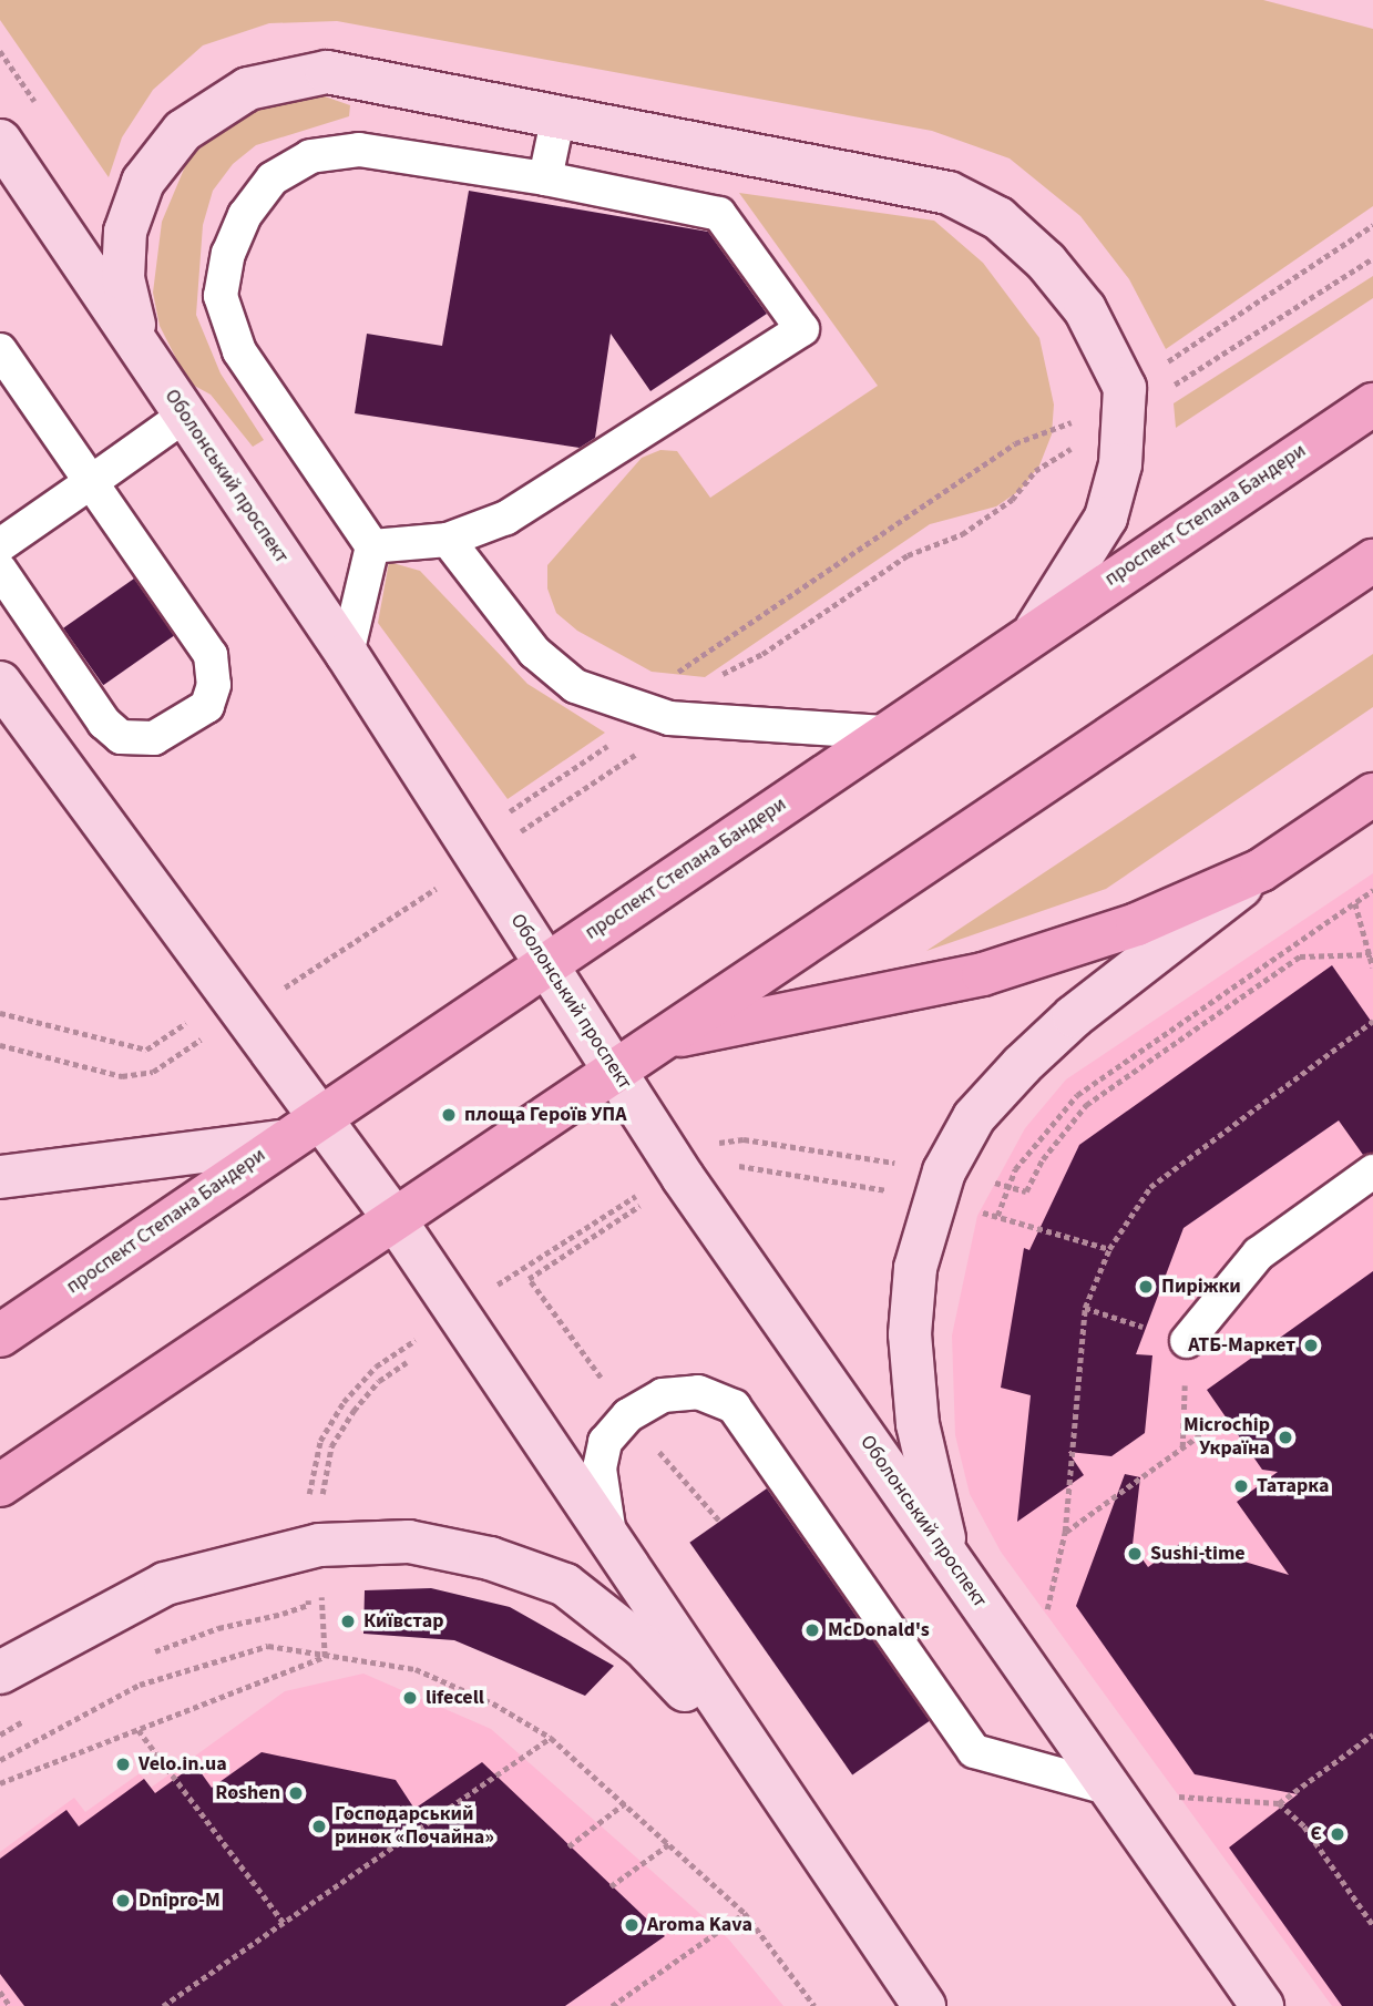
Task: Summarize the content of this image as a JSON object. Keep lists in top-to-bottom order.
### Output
{
  "streets": {
    "main road": ["Оболонський проспект", "проспект Степана Бандери"]
  },
  "crossings": [
    ["Оболонський проспект", "проспект Степана Бандери"]
  ],
  "places": [
    "площа Героїв УПА",
    "Пиріжки",
    "АТБ-Маркет",
    "Microchip Україна",
    "Татарка",
    "Sushi-time",
    "Київстар",
    "McDonald's",
    "lifecell",
    "Velo.in.ua",
    "Roshen",
    "Господарський ринок «Почайна»",
    "Є",
    "Dnipro-M",
    "Aroma Kava"
  ]
}
